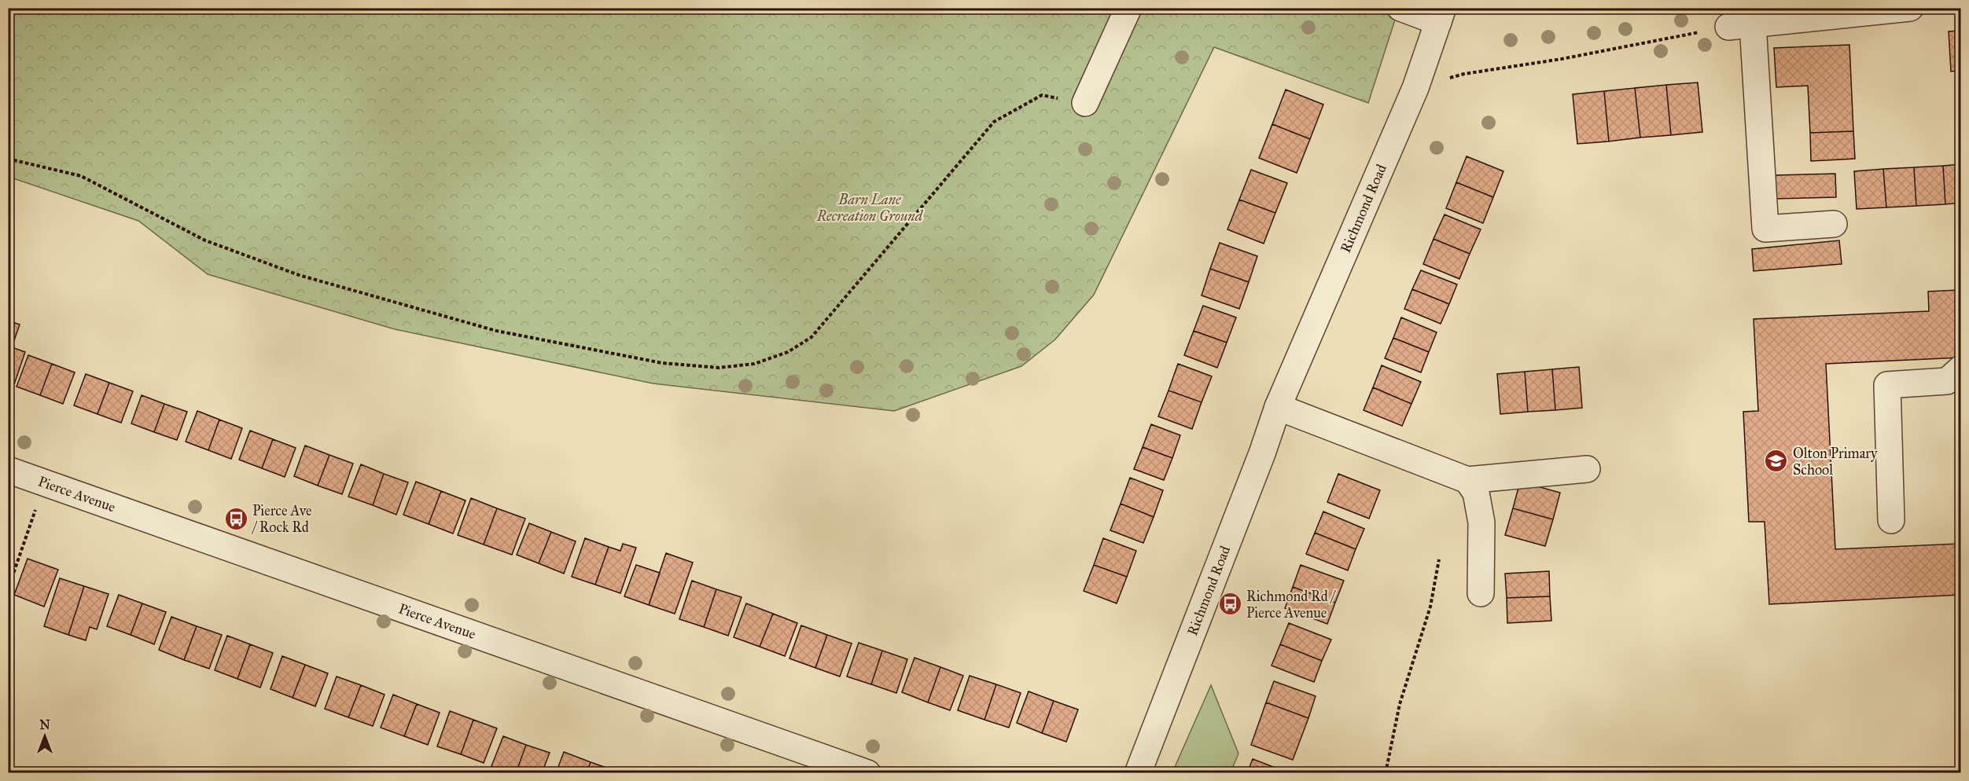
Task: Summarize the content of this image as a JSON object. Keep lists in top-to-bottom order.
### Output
{
  "streets": {
    "street": ["Richmond Road", "Pierce Avenue"]
  },
  "parks": ["Barn Lane Recreation Ground"],
  "places": {
    "school or university": ["Olton Primary School"],
    "bus stop": ["Pierce Ave / Rock Rd", "Richmond Rd / Pierce Avenue"]
  },
  "north": "top"
}
